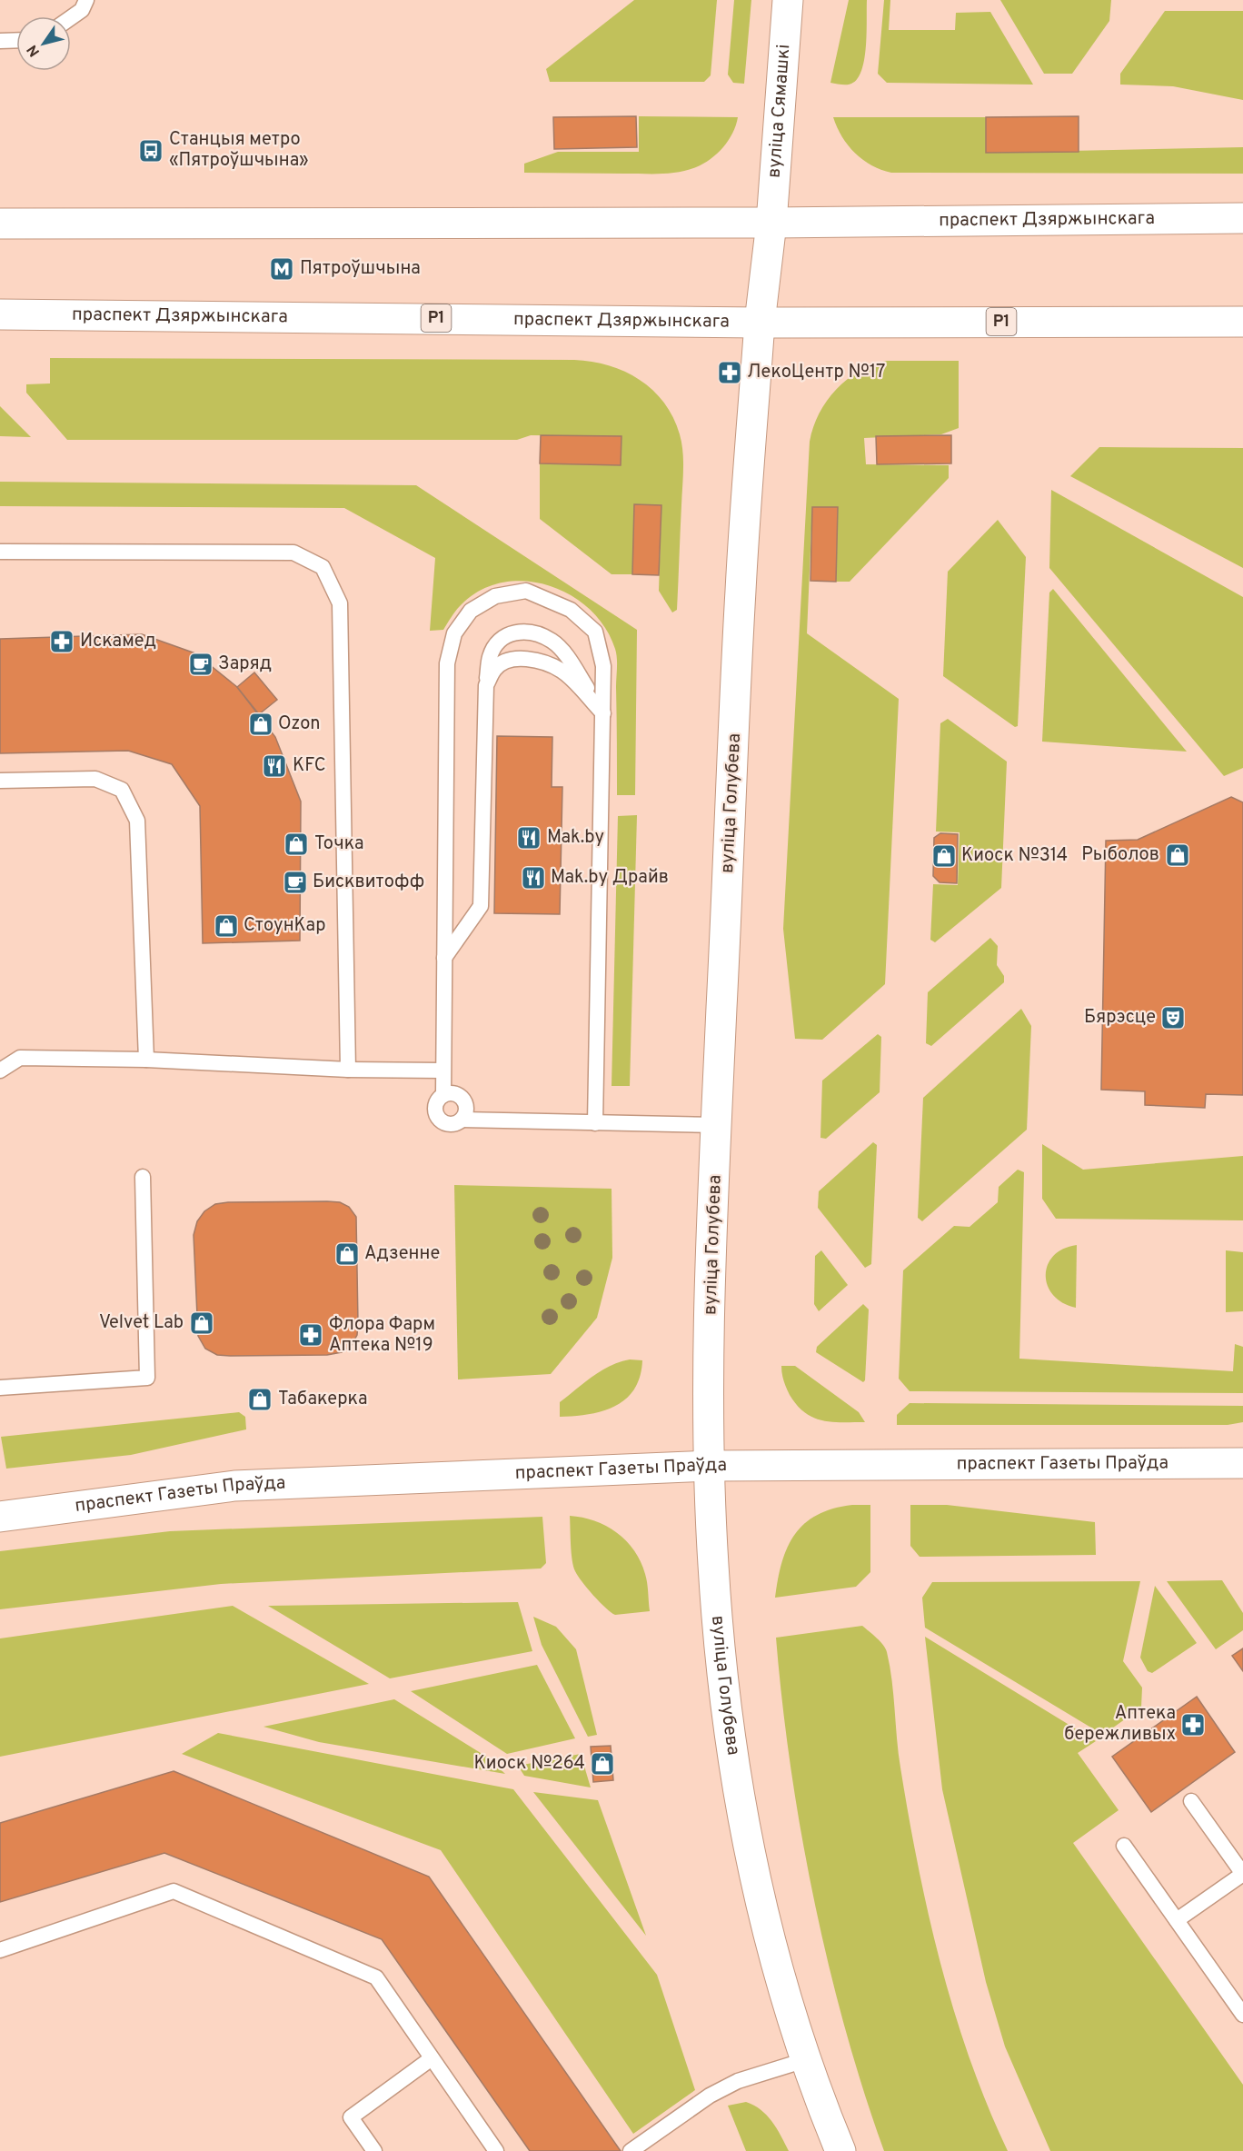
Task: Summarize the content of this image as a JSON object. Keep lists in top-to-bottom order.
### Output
{
  "streets": {
    "main road": [
      "вуліца Сямашкі",
      "праспект Дзяржынскага",
      "Р1",
      "вуліца Голубева",
      "праспект Газеты Праўда"
    ]
  },
  "crossings": [
    ["вуліца Сямашкі", "праспект Дзяржынскага"],
    ["вуліца Сямашкі", "вуліца Голубева"],
    ["праспект Дзяржынскага", "вуліца Голубева"],
    ["вуліца Голубева", "праспект Газеты Праўда"]
  ],
  "places": {
    "bus stop": ["Станцыя метро «Пятроўшчына»"],
    "metro station": ["Пятроўшчына"],
    "pharmacy": [
      "ЛекоЦентр №17",
      "Искамед",
      "Флора Фарм Аптека №19",
      "Аптека бережливых"
    ],
    "cafe": ["Заряд", "Бисквитофф"],
    "shop": [
      "Ozon",
      "Точка",
      "Рыболов",
      "Киоск №314",
      "СтоунКар",
      "Адзенне",
      "Velvet Lab",
      "Табакерка",
      "Киоск №264"
    ],
    "restaurant": ["KFC", "Mak.by", "Маk.by Драйв"],
    "theatre": ["Бярэсце"]
  },
  "north": "bottom left"
}
